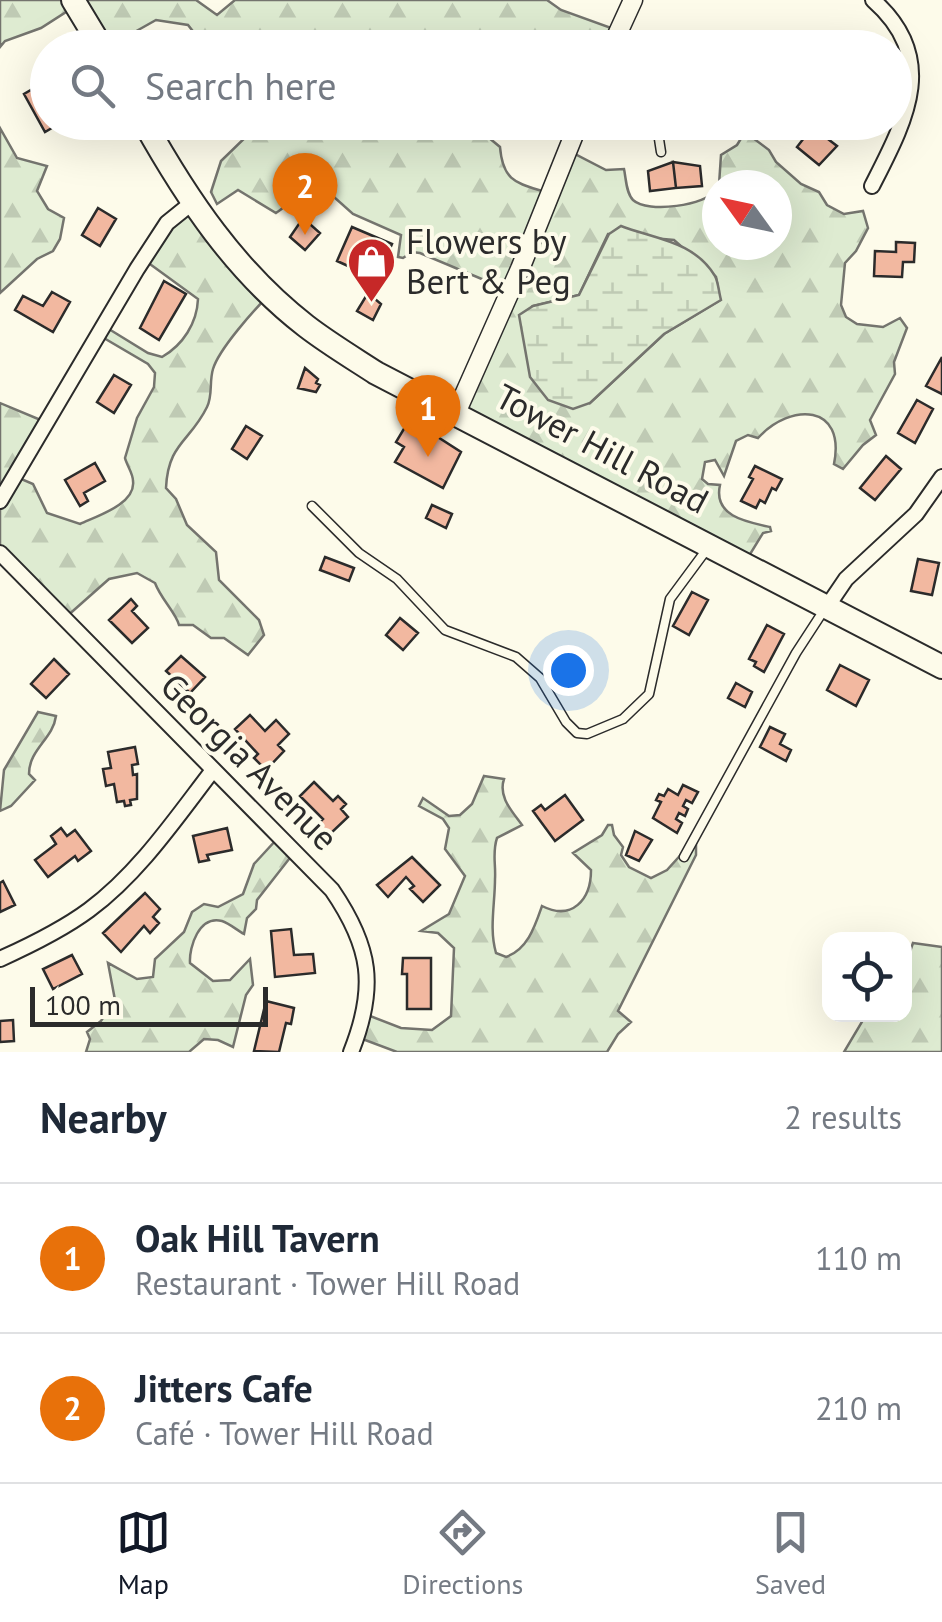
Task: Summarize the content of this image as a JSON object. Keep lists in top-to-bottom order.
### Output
{
  "streets": {
    "main road": ["Tower Hill Road"],
    "street": ["Georgia Avenue"]
  },
  "places": {
    "shop": ["Flowers by Bert & Peg"]
  },
  "scale_bar": "100 m",
  "north": "top left",
  "page": {
    "search": "Search here",
    "pins": ["2", "1"],
    "scale": "100 m",
    "heading": ["Nearby", "2 results"],
    "list": [
      {
        "mark": "1",
        "name": "Oak Hill Tavern",
        "note": "Restaurant · Tower Hill Road",
        "value": "110 m"
      },
      {
        "mark": "2",
        "name": "Jitters Cafe",
        "note": "Café · Tower Hill Road",
        "value": "210 m"
      }
    ],
    "nav": ["Map", "Directions", "Saved"]
  }
}
